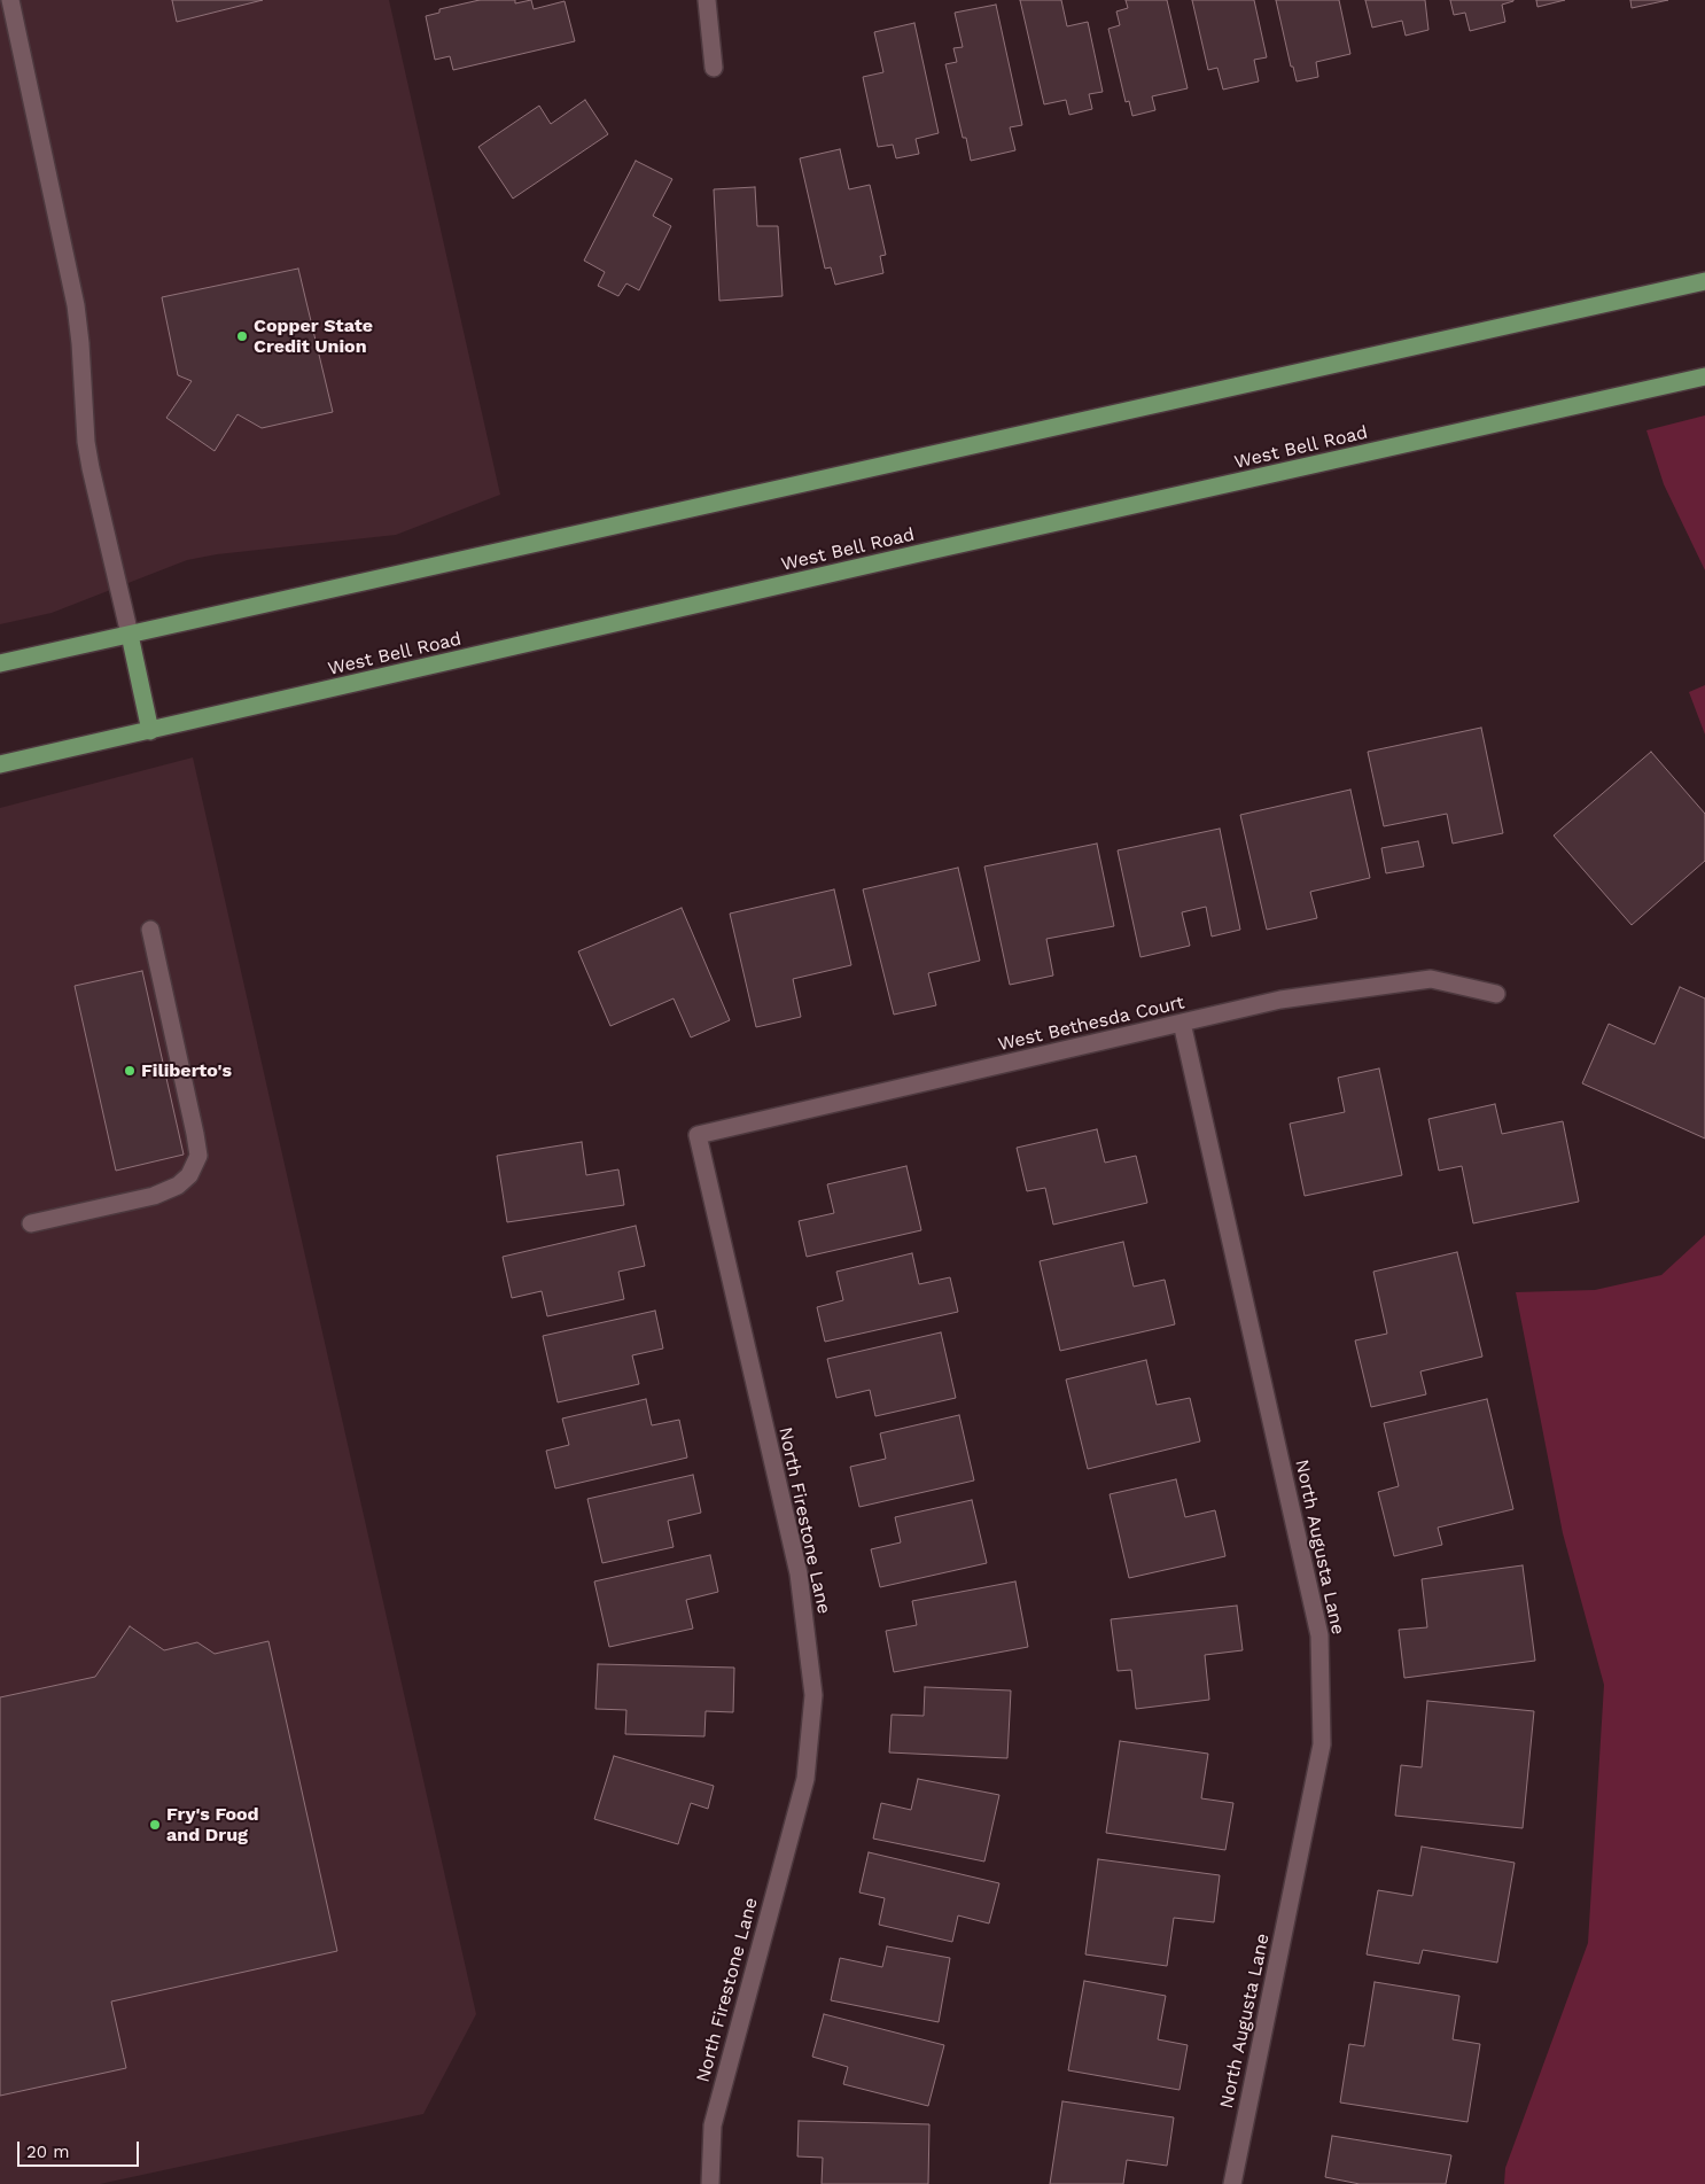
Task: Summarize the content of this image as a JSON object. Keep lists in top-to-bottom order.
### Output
{
  "streets": {
    "main road": ["West Bell Road"],
    "street": ["West Bethesda Court", "North Firestone Lane", "North Augusta Lane"]
  },
  "crossings": [
    ["West Bethesda Court", "North Firestone Lane"],
    ["West Bethesda Court", "North Augusta Lane"]
  ],
  "places": ["Copper State Credit Union", "Filiberto's", "Fry's Food and Drug"],
  "scale_bar": "20 m"
}
